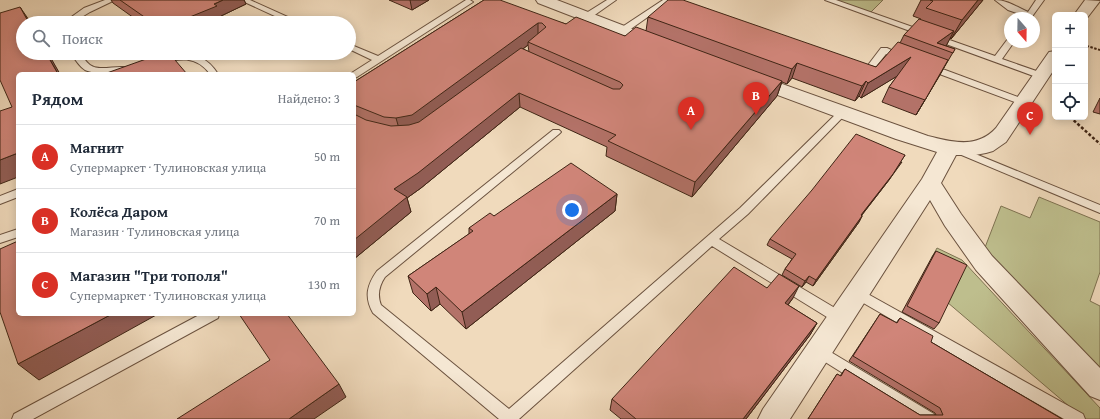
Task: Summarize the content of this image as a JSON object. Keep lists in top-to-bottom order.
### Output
{
  "north": "bottom",
  "page": {
    "map_buttons": ["+", "−"],
    "search": "Поиск",
    "heading": ["Рядом", "Найдено: 3"],
    "pins": ["B", "A", "C"],
    "list": [
      {
        "mark": "A",
        "name": "Магнит",
        "note": "Супермаркет · Тулиновская улица",
        "value": "50 m"
      },
      {
        "mark": "B",
        "name": "Колёса Даром",
        "note": "Магазин · Тулиновская улица",
        "value": "70 m"
      },
      {
        "mark": "C",
        "name": "Магазин \"Три тополя\"",
        "note": "Супермаркет · Тулиновская улица",
        "value": "130 m"
      }
    ]
  }
}
